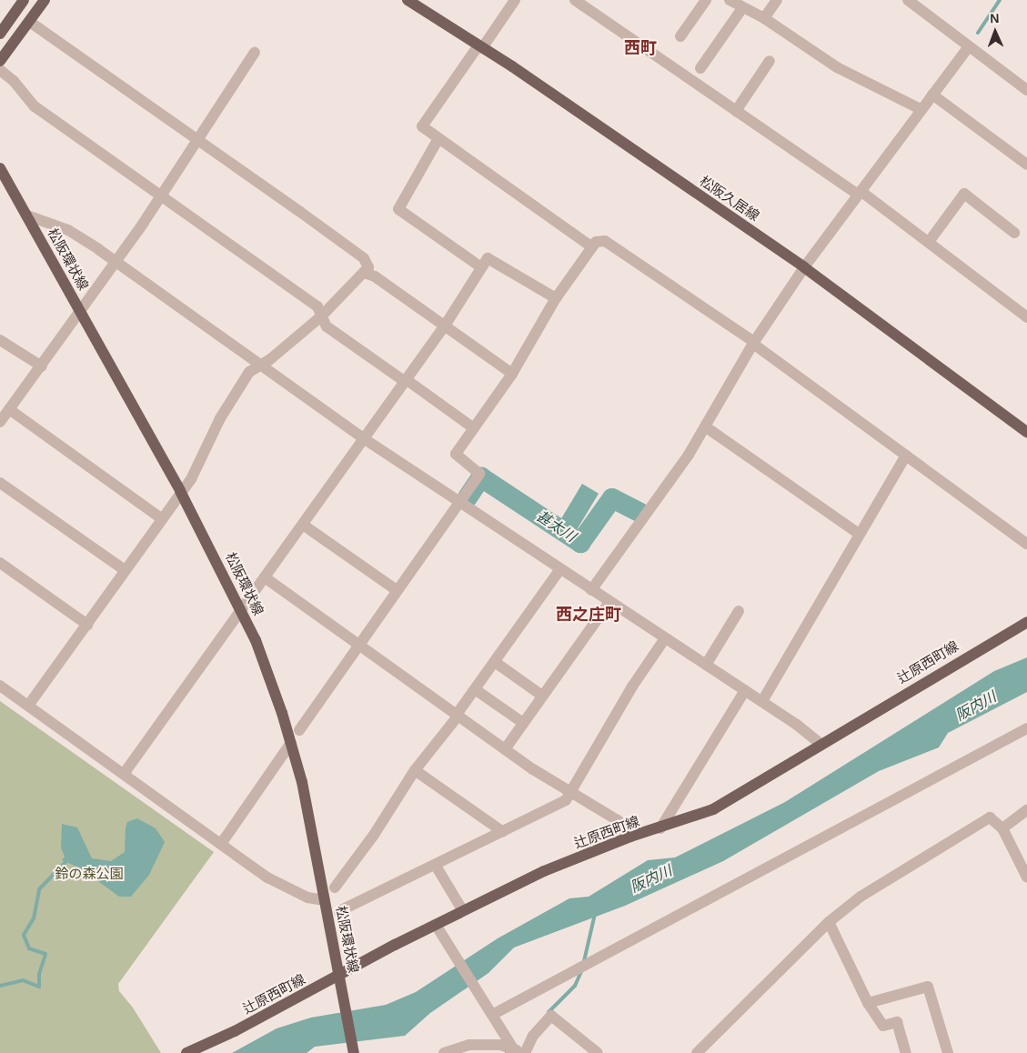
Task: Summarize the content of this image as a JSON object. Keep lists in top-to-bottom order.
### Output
{
  "streets": {
    "main road": ["松阪久居線", "松阪環状線", "辻原西町線"]
  },
  "crossings": [
    ["松阪環状線", "辻原西町線"]
  ],
  "districts": ["西町", "西之庄町"],
  "water": ["甚太川", "阪内川"],
  "parks": ["鈴の森公園"],
  "north": "top"
}
